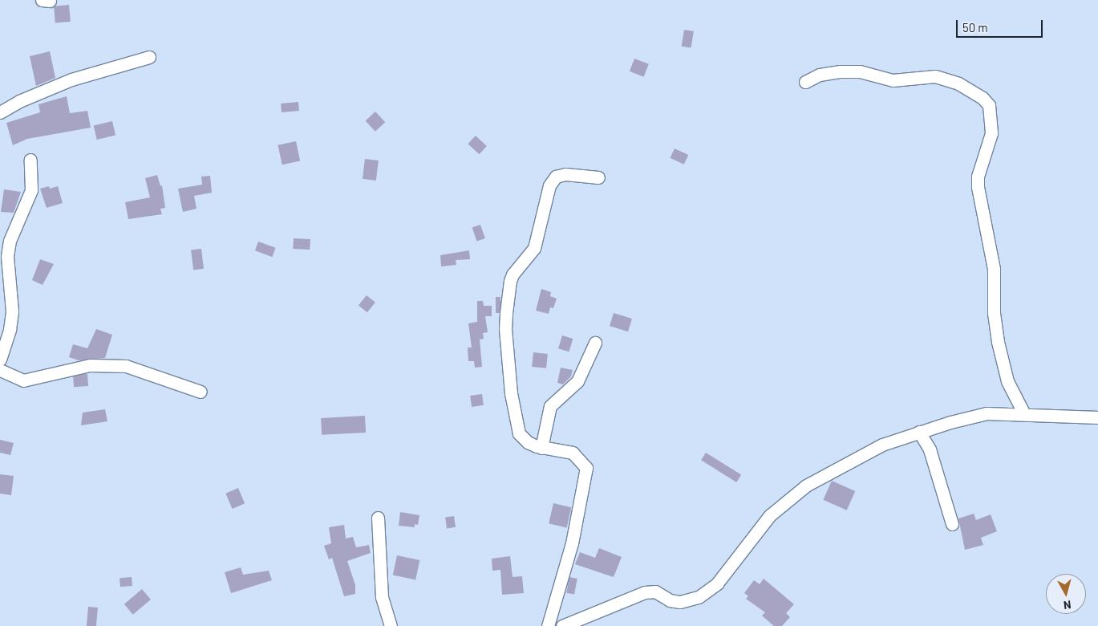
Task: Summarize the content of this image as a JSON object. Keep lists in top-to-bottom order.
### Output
{
  "scale_bar": "50 m",
  "north": "bottom"
}
